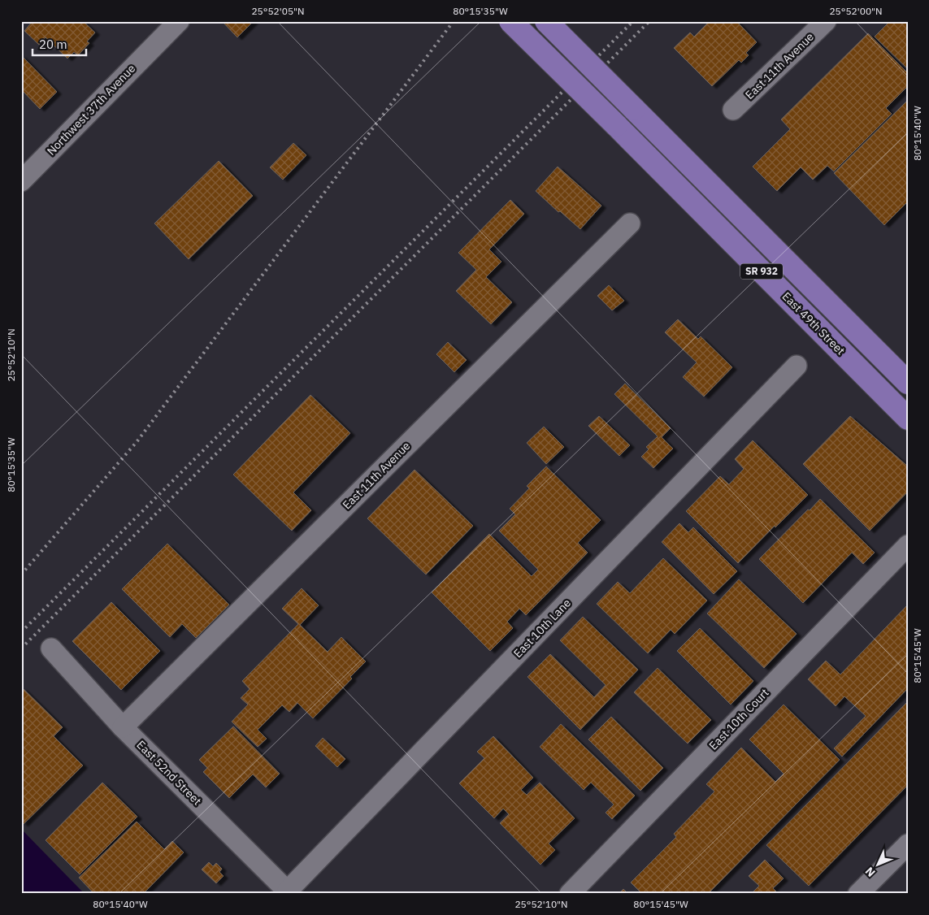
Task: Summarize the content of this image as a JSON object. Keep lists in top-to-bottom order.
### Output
{
  "streets": {
    "main road": ["SR 932", "East 49th Street"],
    "street": [
      "East 11th Avenue",
      "Northwest 37th Avenue",
      "East 10th Lane",
      "East 10th Court",
      "East 52nd Street"
    ]
  },
  "crossings": [
    ["East 11th Avenue", "East 52nd Street"],
    ["East 10th Lane", "East 52nd Street"]
  ],
  "scale_bar": "20 m",
  "north": "bottom left",
  "coordinates": [
    "25°52'05\"N",
    "80°15'35\"W",
    "25°52'00\"N",
    "80°15'40\"W",
    "25°52'10\"N",
    "80°15'45\"W"
  ]
}
